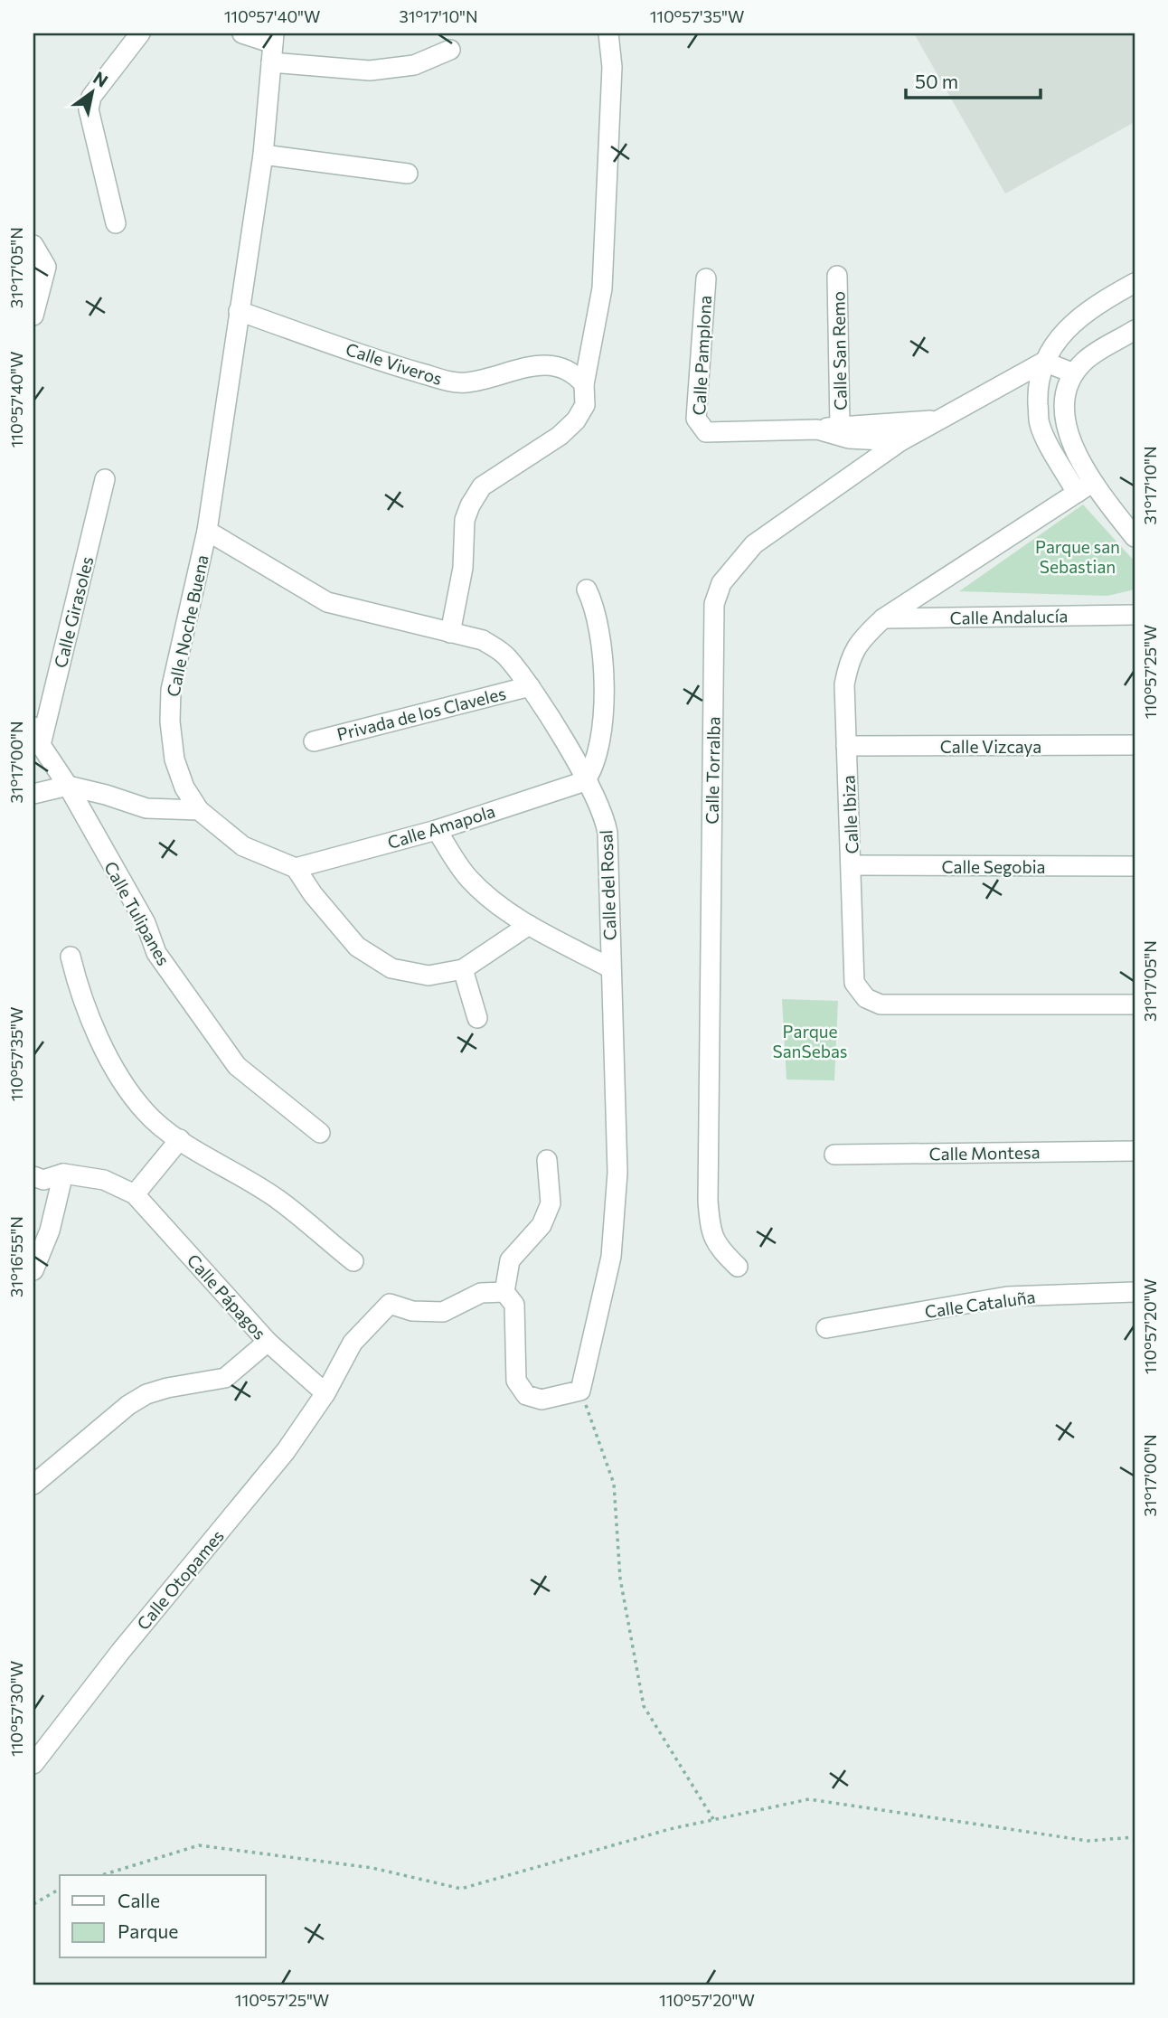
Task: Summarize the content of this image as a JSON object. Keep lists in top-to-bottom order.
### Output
{
  "streets": {
    "street": [
      "Calle San Remo",
      "Calle Pamplona",
      "Calle Viveros",
      "Calle Girasoles",
      "Calle Andalucía",
      "Calle Noche Buena",
      "Privada de los Claveles",
      "Calle Vizcaya",
      "Calle Torralba",
      "Calle Ibiza",
      "Calle Amapola",
      "Calle Segobia",
      "Calle del Rosal",
      "Calle Tulipanes",
      "Calle Montesa",
      "Calle Pápagos",
      "Calle Cataluña",
      "Calle Otopames"
    ]
  },
  "crossings": [
    ["Calle San Remo", "Calle Pamplona"],
    ["Calle Pamplona", "Calle Torralba"],
    ["Calle Viveros", "Calle Noche Buena"],
    ["Calle Girasoles", "Calle Tulipanes"],
    ["Calle Andalucía", "Calle Ibiza"],
    ["Calle Noche Buena", "Calle Amapola"],
    ["Calle Noche Buena", "Calle del Rosal"],
    ["Privada de los Claveles", "Calle del Rosal"],
    ["Calle Vizcaya", "Calle Ibiza"],
    ["Calle Torralba", "Calle Ibiza"],
    ["Calle Ibiza", "Calle Segobia"],
    ["Calle Amapola", "Calle del Rosal"],
    ["Calle Pápagos", "Calle Otopames"]
  ],
  "parks": ["Parque san Sebastian", "Parque SanSebas"],
  "legend": ["Calle", "Parque"],
  "scale_bar": "50 m",
  "north": "top right",
  "coordinates": [
    "110°57'40\"W",
    "31°17'10\"N",
    "110°57'35\"W",
    "31°17'05\"N",
    "110°57'25\"W",
    "31°17'00\"N",
    "31°16'55\"N",
    "110°57'20\"W",
    "110°57'30\"W"
  ]
}
